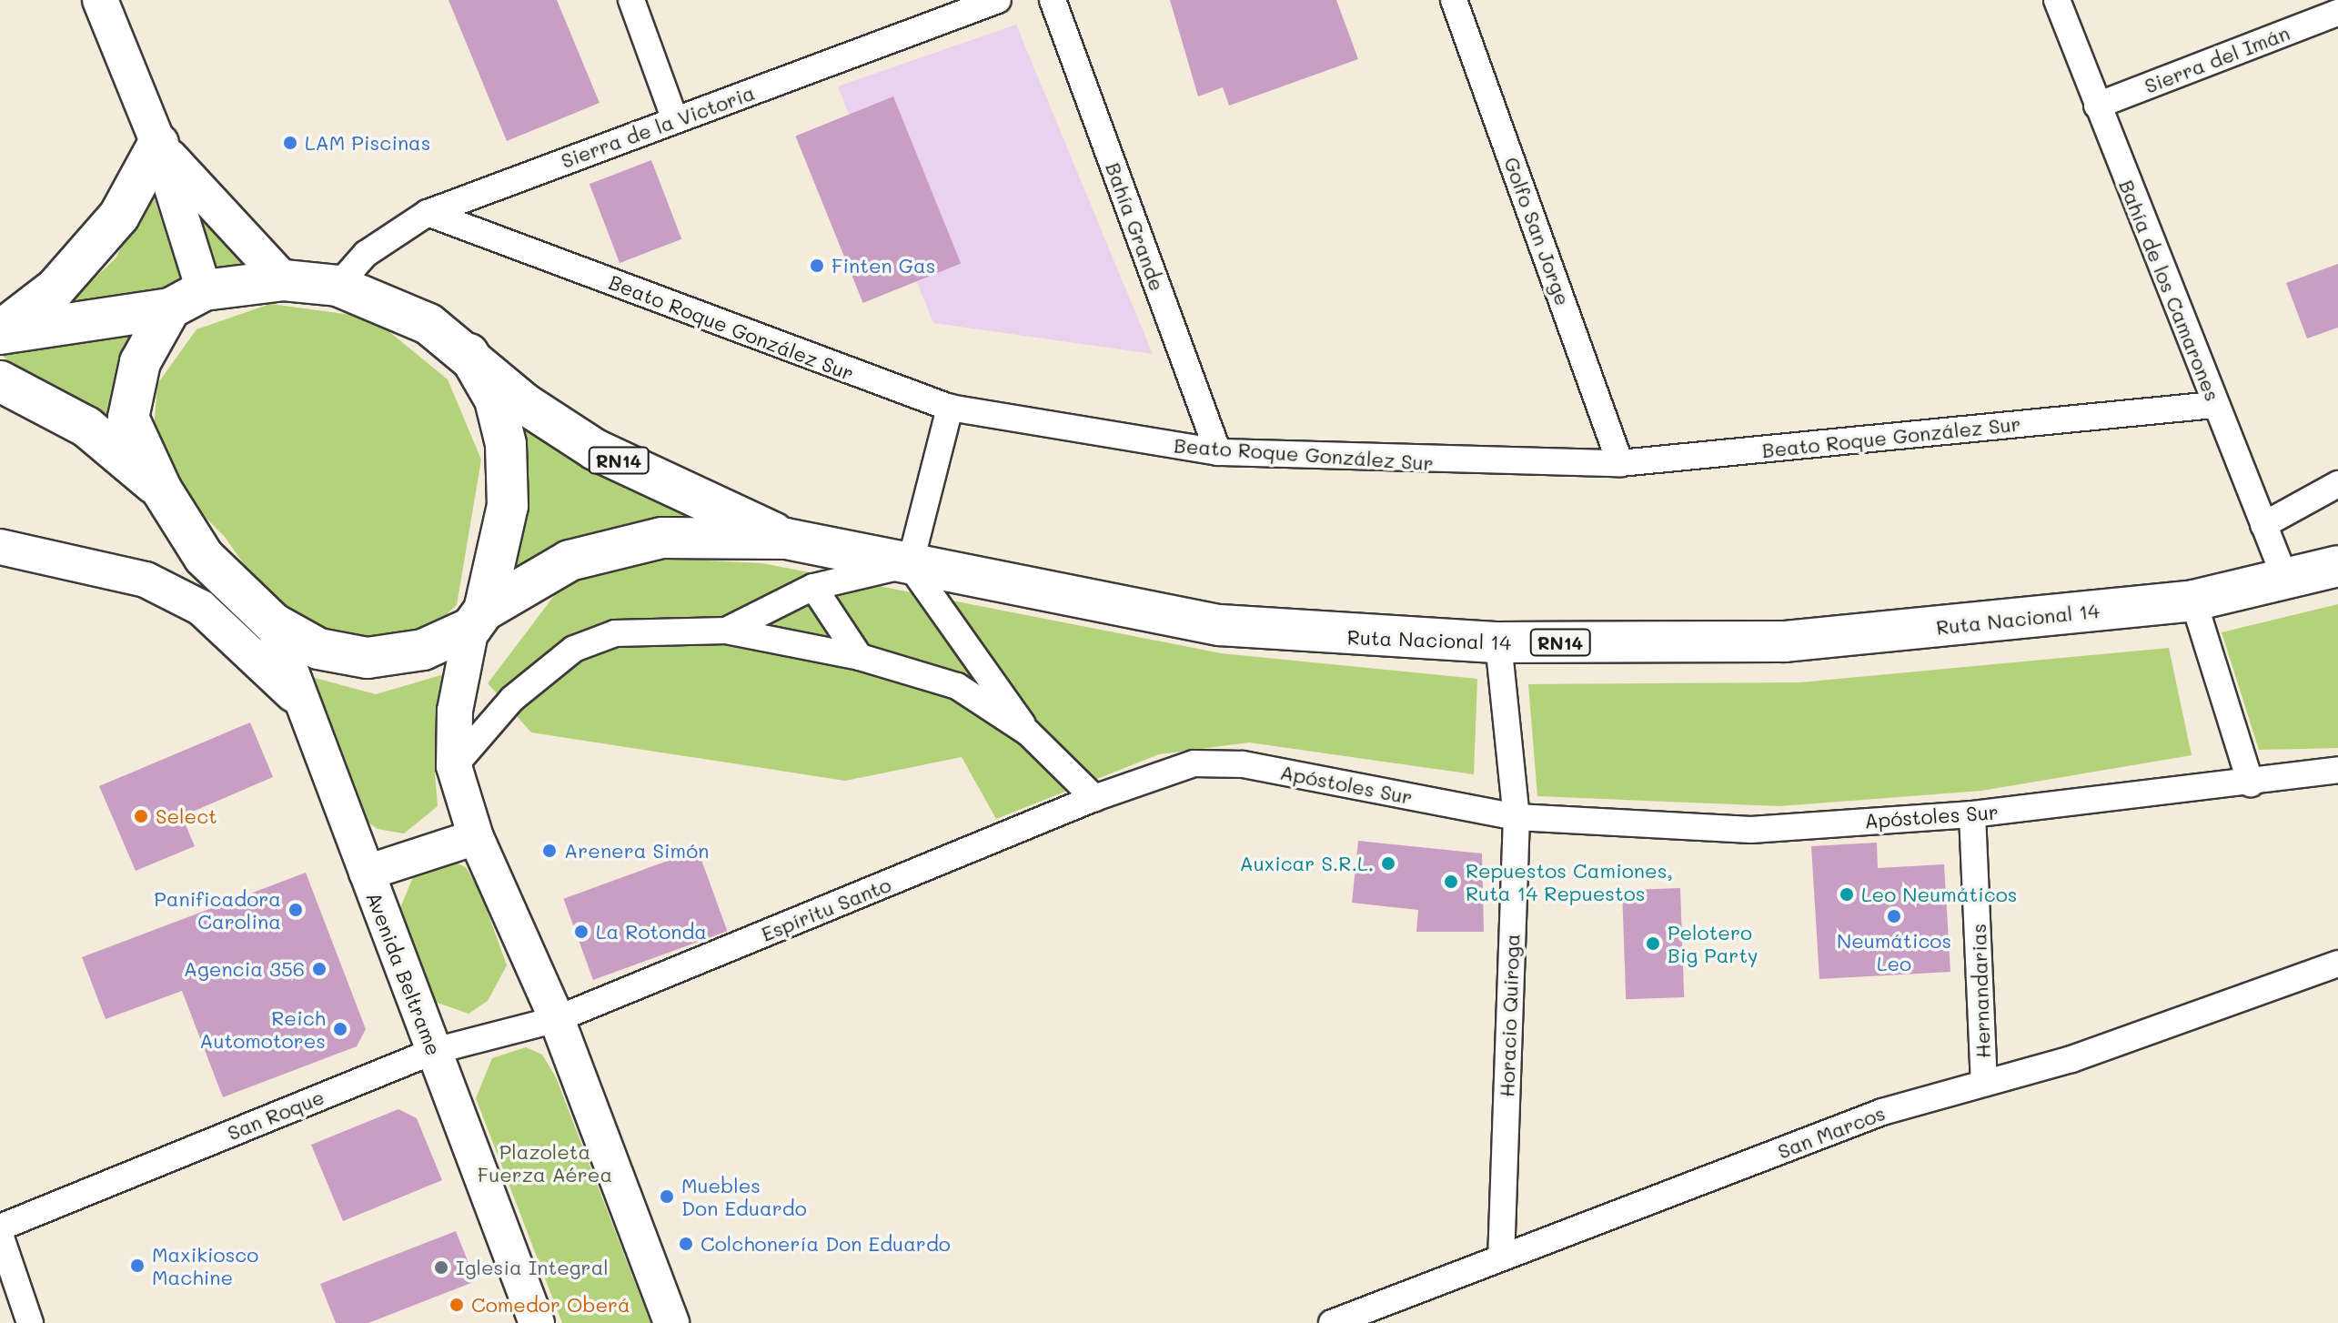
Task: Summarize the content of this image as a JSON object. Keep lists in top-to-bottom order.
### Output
{
  "streets": {
    "highway": ["RN14", "Ruta Nacional 14"],
    "main road": ["Avenida Beltrame"],
    "street": [
      "Sierra del Imán",
      "Sierra de la Victoria",
      "Bahía Grande",
      "Golfo San Jorge",
      "Bahía de los Camarones",
      "Beato Roque González Sur",
      "Apóstoles Sur",
      "Espíritu Santo",
      "Hernandarias",
      "Horacio Quiroga",
      "San Roque",
      "San Marcos"
    ]
  },
  "crossings": [
    ["Sierra del Imán", "Bahía de los Camarones"],
    ["Sierra de la Victoria", "Beato Roque González Sur"],
    ["Sierra de la Victoria", "Ruta Nacional 14"],
    ["Bahía Grande", "Beato Roque González Sur"],
    ["Golfo San Jorge", "Beato Roque González Sur"],
    ["Bahía de los Camarones", "Beato Roque González Sur"],
    ["Bahía de los Camarones", "Ruta Nacional 14"],
    ["Ruta Nacional 14", "Avenida Beltrame"],
    ["Ruta Nacional 14", "Horacio Quiroga"],
    ["Apóstoles Sur", "Espíritu Santo"],
    ["Apóstoles Sur", "Hernandarias"],
    ["Apóstoles Sur", "Horacio Quiroga"],
    ["Espíritu Santo", "San Roque"],
    ["Avenida Beltrame", "San Roque"],
    ["Hernandarias", "San Marcos"],
    ["Horacio Quiroga", "San Marcos"]
  ],
  "parks": ["Plazoleta Fuerza Aérea"],
  "places": [
    "LAM Piscinas",
    "Finten Gas",
    "Select",
    "Arenera Simón",
    "Auxicar S.R.L.",
    "Repuestos Camiones, Ruta 14 Repuestos",
    "Leo Neumáticos",
    "Panificadora Carolina",
    "Neumáticos Leo",
    "La Rotonda",
    "Pelotero Big Party",
    "Agencia 356",
    "Reich Automotores",
    "Muebles Don Eduardo",
    "Colchonería Don Eduardo",
    "Maxikiosco Machine",
    "Iglesia Integral",
    "Comedor Oberá"
  ]
}
